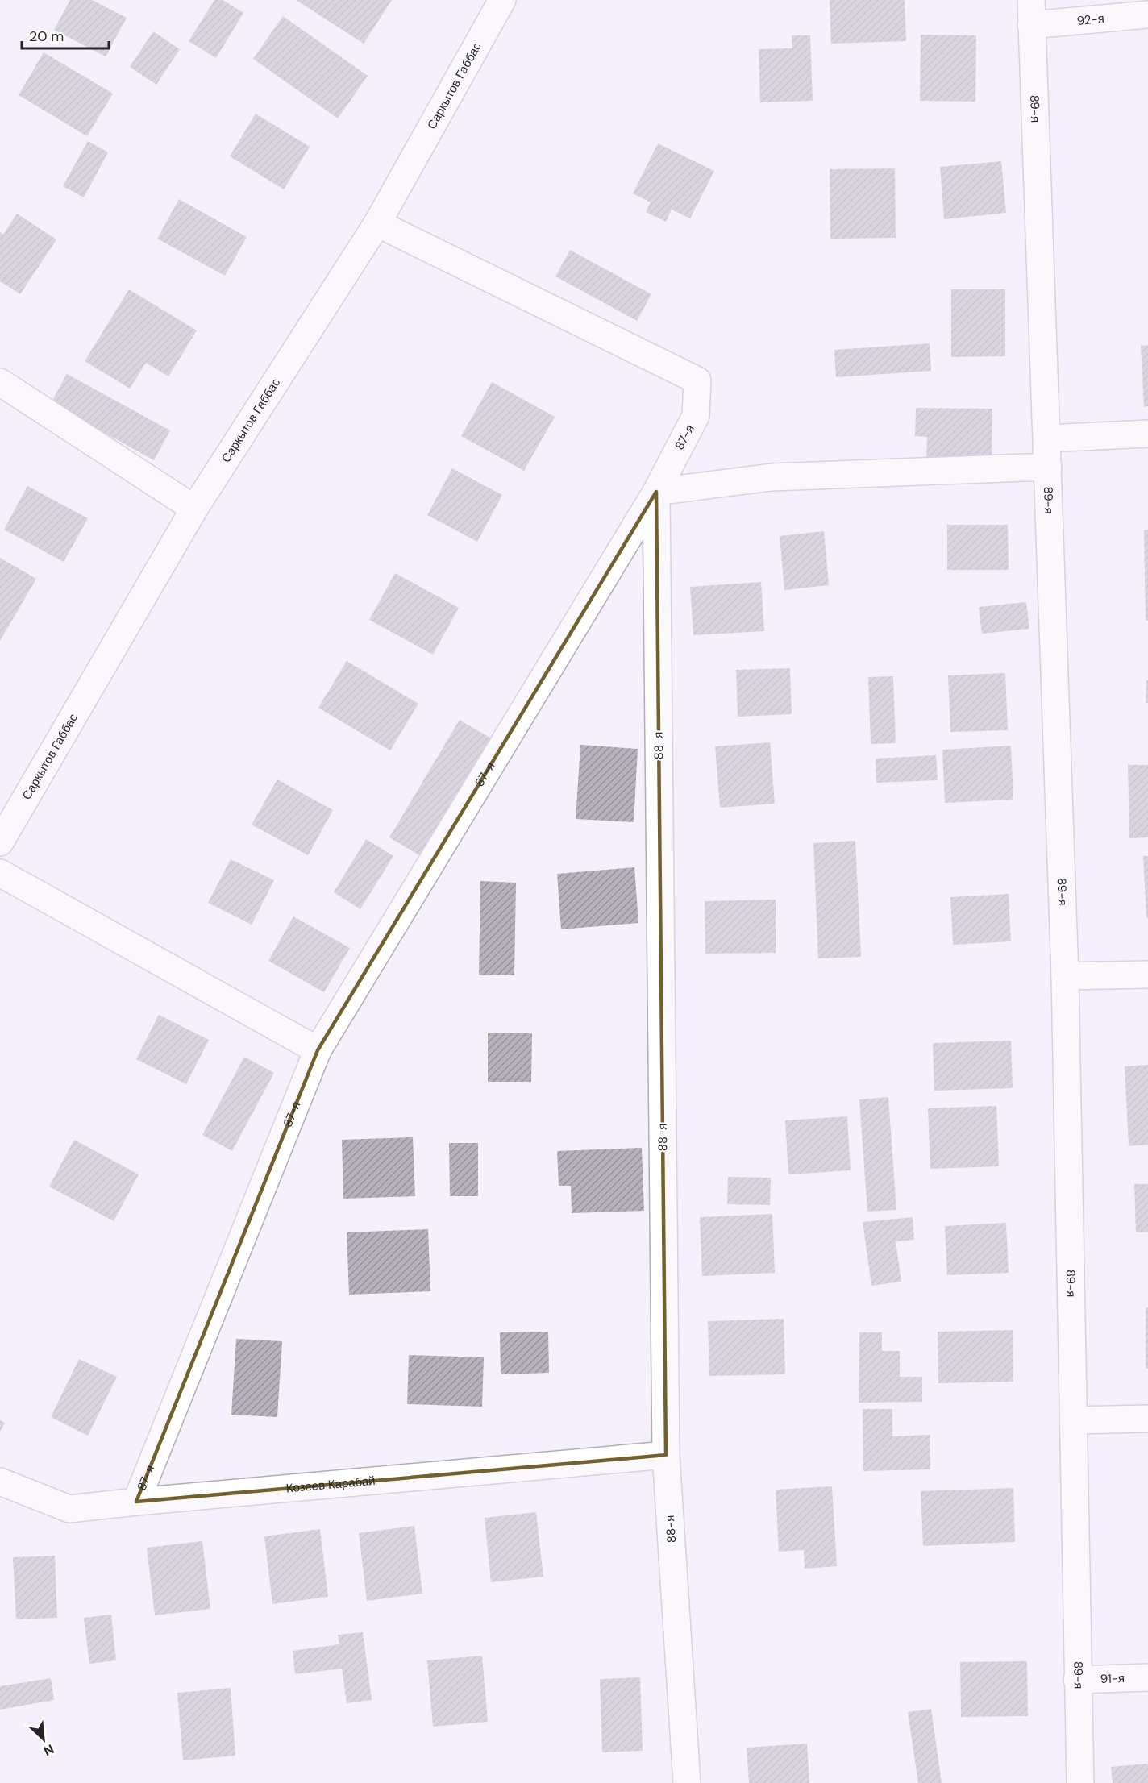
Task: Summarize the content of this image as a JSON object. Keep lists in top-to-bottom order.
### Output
{
  "streets": {
    "street": [
      "92-я",
      "Саркытов Габбас",
      "89-я",
      "87-я",
      "88-я",
      "Козеев Карабай",
      "91-я"
    ]
  },
  "crossings": [
    ["92-я", "89-я"],
    ["Саркытов Габбас", "87-я"],
    ["89-я", "91-я"],
    ["87-я", "88-я"],
    ["87-я", "Козеев Карабай"],
    ["88-я", "Козеев Карабай"]
  ],
  "scale_bar": "20 m",
  "north": "bottom right"
}
